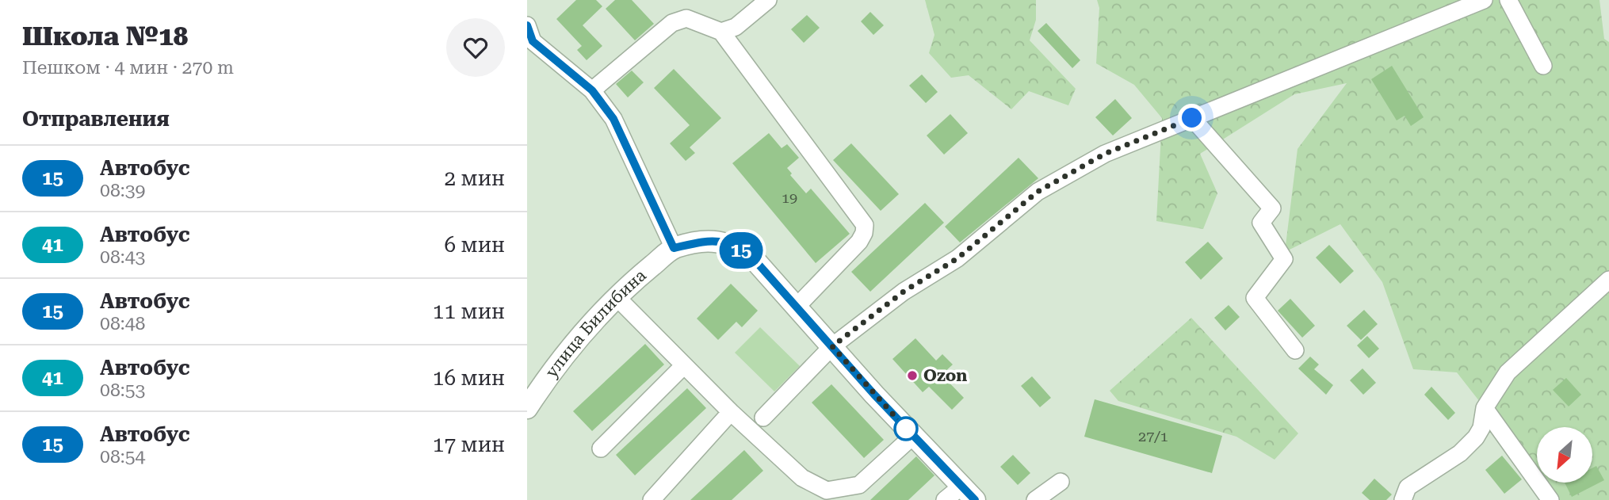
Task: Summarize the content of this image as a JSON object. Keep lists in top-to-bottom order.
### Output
{
  "streets": {
    "main road": ["улица Билибина"]
  },
  "places": ["Ozon"],
  "lines": ["bus line 15"],
  "house_numbers": ["19", "27/1"],
  "north": "bottom left",
  "page": {
    "heading": [
      ["Школа №18", "Пешком · 4 мин · 270 m"],
      "Отправления"
    ],
    "on_map": "15",
    "list": [
      {
        "mark": "15",
        "name": "Автобус",
        "note": "08:39",
        "value": "2 мин"
      },
      {
        "mark": "41",
        "name": "Автобус",
        "note": "08:43",
        "value": "6 мин"
      },
      {
        "mark": "15",
        "name": "Автобус",
        "note": "08:48",
        "value": "11 мин"
      },
      {
        "mark": "41",
        "name": "Автобус",
        "note": "08:53",
        "value": "16 мин"
      },
      {
        "mark": "15",
        "name": "Автобус",
        "note": "08:54",
        "value": "17 мин"
      }
    ]
  }
}
